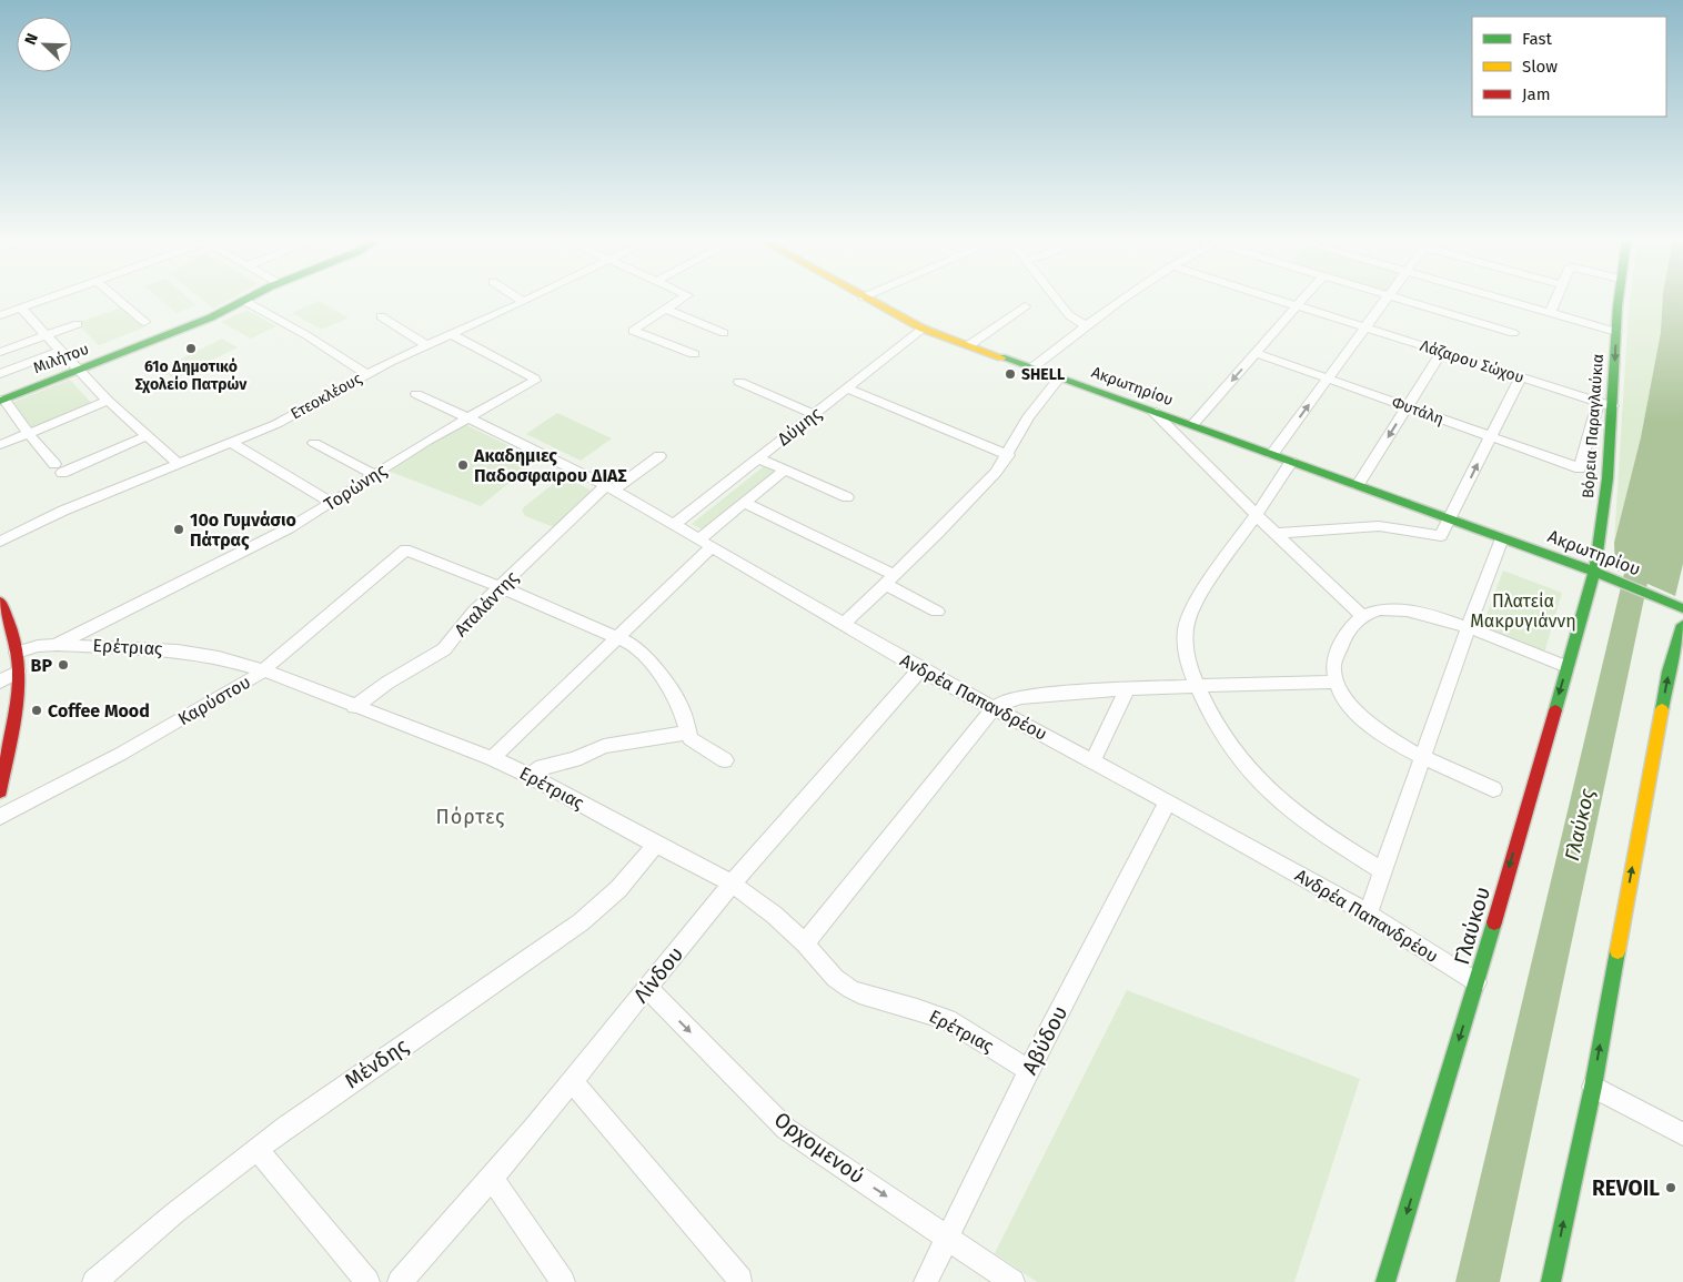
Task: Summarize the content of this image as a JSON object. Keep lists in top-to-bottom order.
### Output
{
  "streets": {
    "main road": [
      "Μιλήτου",
      "Ακρωτηρίου",
      "Βόρεια Παραγλαύκια",
      "Γλαύκου"
    ],
    "street": [
      "Λάζαρου Σώχου",
      "Ετεοκλέους",
      "Φυτάλη",
      "Δύμης",
      "Τορώνης",
      "Αταλάντης",
      "Ερέτριας",
      "Ανδρέα Παπανδρέου",
      "Καρύστου",
      "Λίνδου",
      "Αβύδου",
      "Μένδης",
      "Ορχομενού"
    ]
  },
  "crossings": [
    ["Λάζαρου Σώχου", "Φυτάλη"],
    ["Λάζαρου Σώχου", "Βόρεια Παραγλαύκια"],
    ["Ακρωτηρίου", "Δύμης"],
    ["Ακρωτηρίου", "Βόρεια Παραγλαύκια"],
    ["Ακρωτηρίου", "Γλαύκου"],
    ["Ετεοκλέους", "Τορώνης"],
    ["Δύμης", "Ανδρέα Παπανδρέου"],
    ["Βόρεια Παραγλαύκια", "Γλαύκου"],
    ["Τορώνης", "Ερέτριας"],
    ["Τορώνης", "Ανδρέα Παπανδρέου"],
    ["Αταλάντης", "Ερέτριας"],
    ["Αταλάντης", "Ανδρέα Παπανδρέου"],
    ["Αταλάντης", "Καρύστου"],
    ["Ερέτριας", "Καρύστου"],
    ["Ερέτριας", "Λίνδου"],
    ["Ερέτριας", "Αβύδου"],
    ["Ερέτριας", "Μένδης"],
    ["Ανδρέα Παπανδρέου", "Γλαύκου"],
    ["Ανδρέα Παπανδρέου", "Λίνδου"],
    ["Ανδρέα Παπανδρέου", "Αβύδου"],
    ["Λίνδου", "Ορχομενού"],
    ["Αβύδου", "Ορχομενού"]
  ],
  "one_way": ["Γλαύκου"],
  "districts": ["Πόρτες"],
  "water": ["Γλαύκος"],
  "parks": ["Πλατεία Μακρυγιάννη"],
  "places": [
    "61ο Δημοτικό Σχολείο Πατρών",
    "SHELL",
    "Ακαδημιες Παδοσφαιρου ΔΙΑΣ",
    "10ο Γυμνάσιο Πάτρας",
    "BP",
    "Coffee Mood",
    "REVOIL"
  ],
  "legend": ["Fast", "Slow", "Jam"],
  "north": "top left"
}
